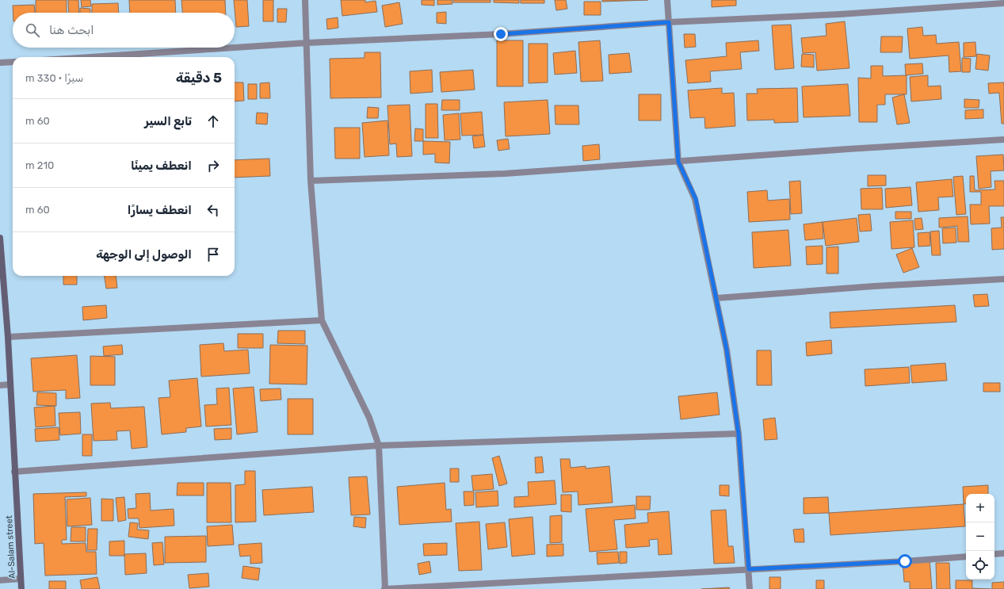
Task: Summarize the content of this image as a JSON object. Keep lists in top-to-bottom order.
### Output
{
  "streets": {
    "street": ["Al-Salam street"]
  },
  "page": {
    "search": "ابحث هنا",
    "heading": ["5 دقيقة", "سيرًا · 330 m"],
    "list": [
      ["تابع السير", "60 m"],
      ["انعطف يمينًا", "210 m"],
      ["انعطف يسارًا", "60 m"],
      "الوصول إلى الوجهة"
    ],
    "map_buttons": ["+", "−"]
  }
}
